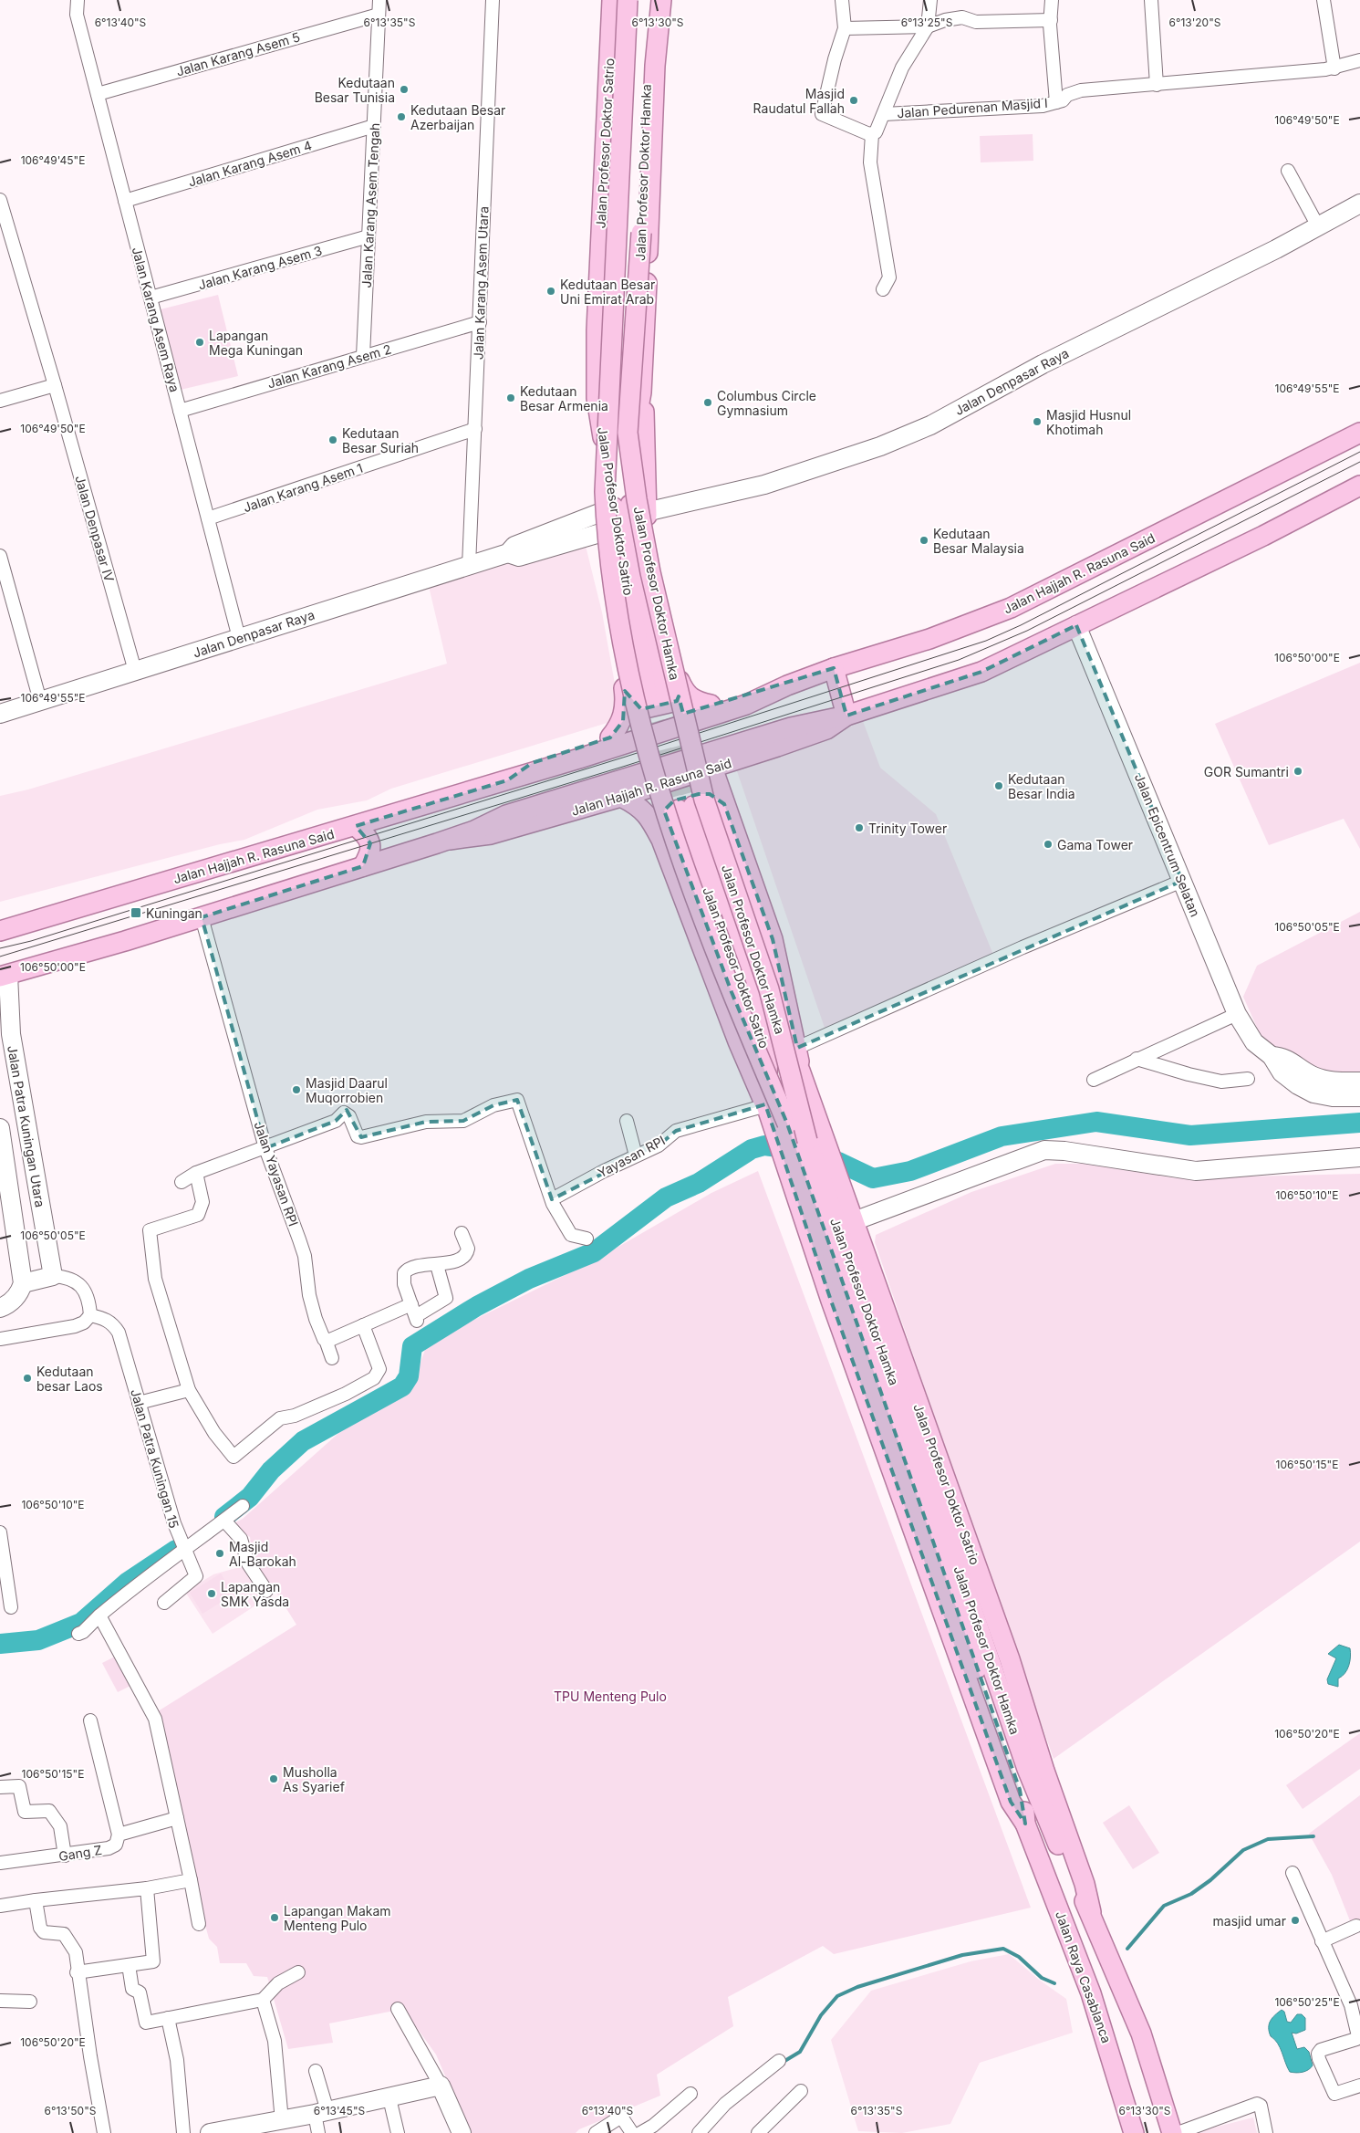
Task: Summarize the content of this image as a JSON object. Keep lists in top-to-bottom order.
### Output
{
  "streets": {
    "main road": [
      "Jalan Profesor Doktor Satrio",
      "Jalan Profesor Doktor Hamka",
      "Jalan Hajjah R. Rasuna Said",
      "Jalan Raya Casablanca"
    ],
    "street": [
      "Jalan Karang Asem 5",
      "Jalan Pedurenan Masjid I",
      "Jalan Karang Asem 4",
      "Jalan Karang Asem Tengah",
      "Jalan Karang Asem 3",
      "Jalan Karang Asem Utara",
      "Jalan Karang Asem Raya",
      "Jalan Karang Asem 2",
      "Jalan Denpasar Raya",
      "Jalan Karang Asem 1",
      "Jalan Denpasar IV",
      "Jalan Epicentrum Selatan",
      "Jalan Patra Kuningan Utara",
      "Yayasan RPI",
      "Jalan Yayasan RPI",
      "Jalan Patra Kuningan 15",
      "Gang Z"
    ]
  },
  "crossings": [
    ["Jalan Karang Asem 5", "Jalan Karang Asem Tengah"],
    ["Jalan Karang Asem 5", "Jalan Karang Asem Raya"],
    ["Jalan Profesor Doktor Satrio", "Jalan Profesor Doktor Hamka"],
    ["Jalan Profesor Doktor Satrio", "Yayasan RPI"],
    ["Jalan Profesor Doktor Satrio", "Jalan Raya Casablanca"],
    ["Jalan Karang Asem 4", "Jalan Karang Asem Tengah"],
    ["Jalan Karang Asem 4", "Jalan Karang Asem Raya"],
    ["Jalan Profesor Doktor Hamka", "Jalan Raya Casablanca"],
    ["Jalan Karang Asem Tengah", "Jalan Karang Asem 3"],
    ["Jalan Karang Asem Tengah", "Jalan Karang Asem 2"],
    ["Jalan Karang Asem 3", "Jalan Karang Asem Raya"],
    ["Jalan Karang Asem Utara", "Jalan Karang Asem 2"],
    ["Jalan Karang Asem Utara", "Jalan Denpasar Raya"],
    ["Jalan Karang Asem Utara", "Jalan Karang Asem 1"],
    ["Jalan Karang Asem Raya", "Jalan Karang Asem 2"],
    ["Jalan Karang Asem Raya", "Jalan Denpasar Raya"],
    ["Jalan Karang Asem Raya", "Jalan Karang Asem 1"],
    ["Jalan Denpasar Raya", "Jalan Denpasar IV"],
    ["Jalan Hajjah R. Rasuna Said", "Jalan Epicentrum Selatan"],
    ["Jalan Hajjah R. Rasuna Said", "Jalan Patra Kuningan Utara"],
    ["Jalan Hajjah R. Rasuna Said", "Jalan Yayasan RPI"]
  ],
  "parks": ["TPU Menteng Pulo"],
  "places": {
    "other": [
      "Kedutaan Besar Tunisia",
      "Masjid Raudatul Fallah",
      "Kedutaan Besar Azerbaijan",
      "Kedutaan Besar Uni Emirat Arab",
      "Lapangan Mega Kuningan",
      "Kedutaan Besar Armenia",
      "Columbus Circle Gymnasium",
      "Masjid Husnul Khotimah",
      "Kedutaan Besar Suriah",
      "Kedutaan Besar Malaysia",
      "GOR Sumantri",
      "Kedutaan Besar India",
      "Trinity Tower",
      "Gama Tower",
      "Masjid Daarul Muqorrobien",
      "Kedutaan besar Laos",
      "Masjid Al-Barokah",
      "Lapangan SMK Yasda",
      "Musholla As Syarief",
      "Lapangan Makam Menteng Pulo",
      "masjid umar"
    ],
    "transit": ["Kuningan"]
  },
  "coordinates": [
    "6°13'40\"S",
    "6°13'35\"S",
    "6°13'30\"S",
    "6°13'25\"S",
    "6°13'20\"S",
    "106°49'50\"E",
    "106°49'45\"E",
    "106°49'55\"E",
    "106°50'00\"E",
    "106°50'05\"E",
    "106°50'10\"E",
    "106°50'15\"E",
    "106°50'20\"E",
    "106°50'25\"E",
    "6°13'50\"S",
    "6°13'45\"S"
  ]
}
